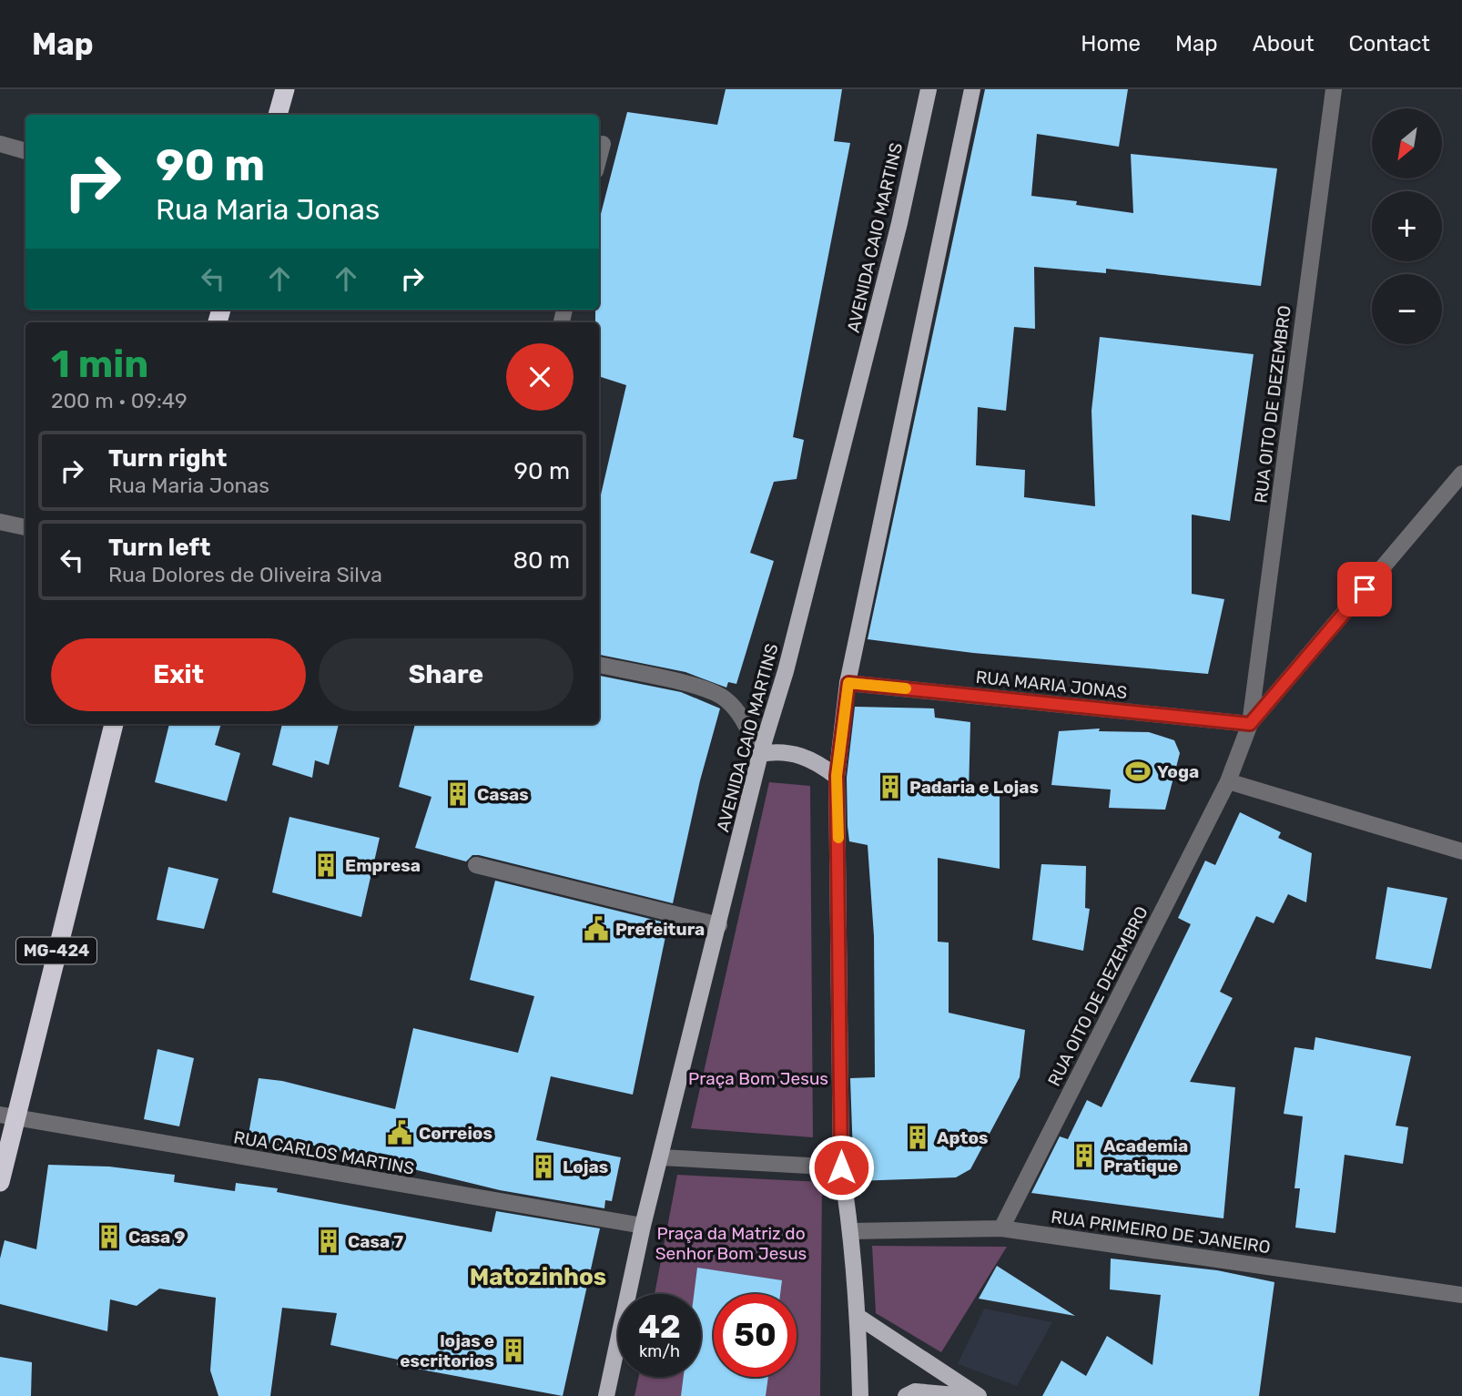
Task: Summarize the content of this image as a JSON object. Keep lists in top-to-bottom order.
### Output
{
  "streets": {
    "highway": ["MG-424"],
    "main road": ["AVENIDA CAIO MARTINS"],
    "street": [
      "RUA OITO DE DEZEMBRO",
      "RUA MARIA JONAS",
      "RUA CARLOS MARTINS",
      "RUA PRIMEIRO DE JANEIRO"
    ]
  },
  "crossings": [
    ["AVENIDA CAIO MARTINS", "RUA CARLOS MARTINS"],
    ["RUA OITO DE DEZEMBRO", "RUA MARIA JONAS"],
    ["RUA OITO DE DEZEMBRO", "RUA PRIMEIRO DE JANEIRO"],
    ["MG-424", "RUA CARLOS MARTINS"]
  ],
  "districts": ["Matozinhos"],
  "parks": ["Praça Bom Jesus", "Praça da Matriz do Senhor Bom Jesus"],
  "places": {
    "sports": ["Yoga"],
    "building": [
      "Padaria e Lojas",
      "Casas",
      "Empresa",
      "Aptos",
      "Academia Pratique",
      "Lojas",
      "Casa 9",
      "Casa 7",
      "lojas e escritorios"
    ],
    "public building": ["Prefeitura", "Correios"]
  },
  "north": "bottom left",
  "page": {
    "header": "Map",
    "nav": [
      "Home",
      "Map",
      "About",
      "Contact"
    ],
    "map_buttons": ["+", "−"],
    "turn": ["90 m", "Rua Maria Jonas"],
    "heading": ["1 min", "200 m · 09:49"],
    "list": [
      {
        "name": "Turn right",
        "note": "Rua Maria Jonas",
        "value": "90 m"
      },
      {
        "name": "Turn left",
        "note": "Rua Dolores de Oliveira Silva",
        "value": "80 m"
      }
    ],
    "buttons": ["Exit", "Share"],
    "speed": "42 km/h",
    "limit": "50"
  }
}
